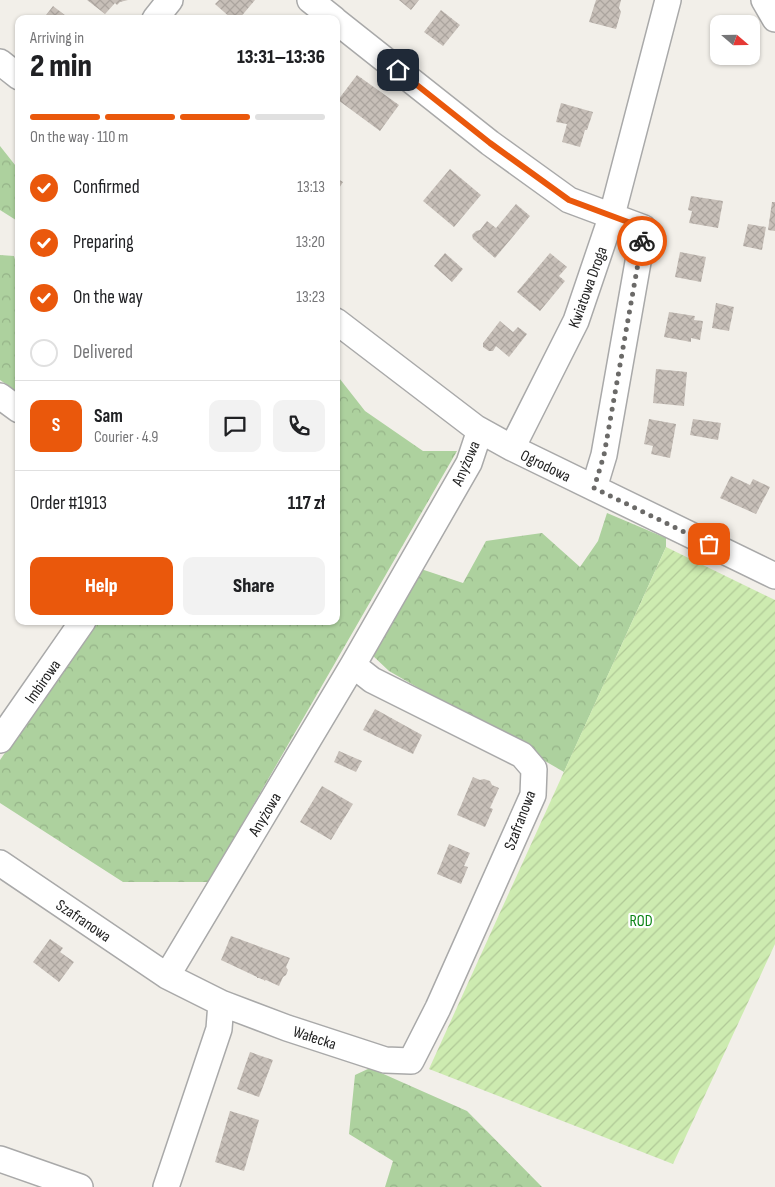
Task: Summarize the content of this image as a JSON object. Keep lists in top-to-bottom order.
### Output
{
  "streets": {
    "street": [
      "Kwiatowa Droga",
      "Anyżowa",
      "Ogrodowa",
      "Imbirowa",
      "Szafranowa",
      "Wałecka"
    ]
  },
  "crossings": [
    ["Kwiatowa Droga", "Ogrodowa"],
    ["Anyżowa", "Ogrodowa"],
    ["Anyżowa", "Szafranowa"],
    ["Szafranowa", "Wałecka"]
  ],
  "parks": ["ROD"],
  "north": "right",
  "page": {
    "heading": ["2 min", "Arriving in", "13:31–13:36"],
    "panel": [
      "Sam",
      "Courier · 4.9",
      "Order #1913",
      "117 zł"
    ],
    "bar": "On the way · 110 m",
    "list": [
      ["Confirmed", "13:13"],
      ["Preparing", "13:20"],
      ["On the way", "13:23"],
      "Delivered"
    ],
    "round": "S",
    "buttons": ["Help", "Share"]
  }
}
